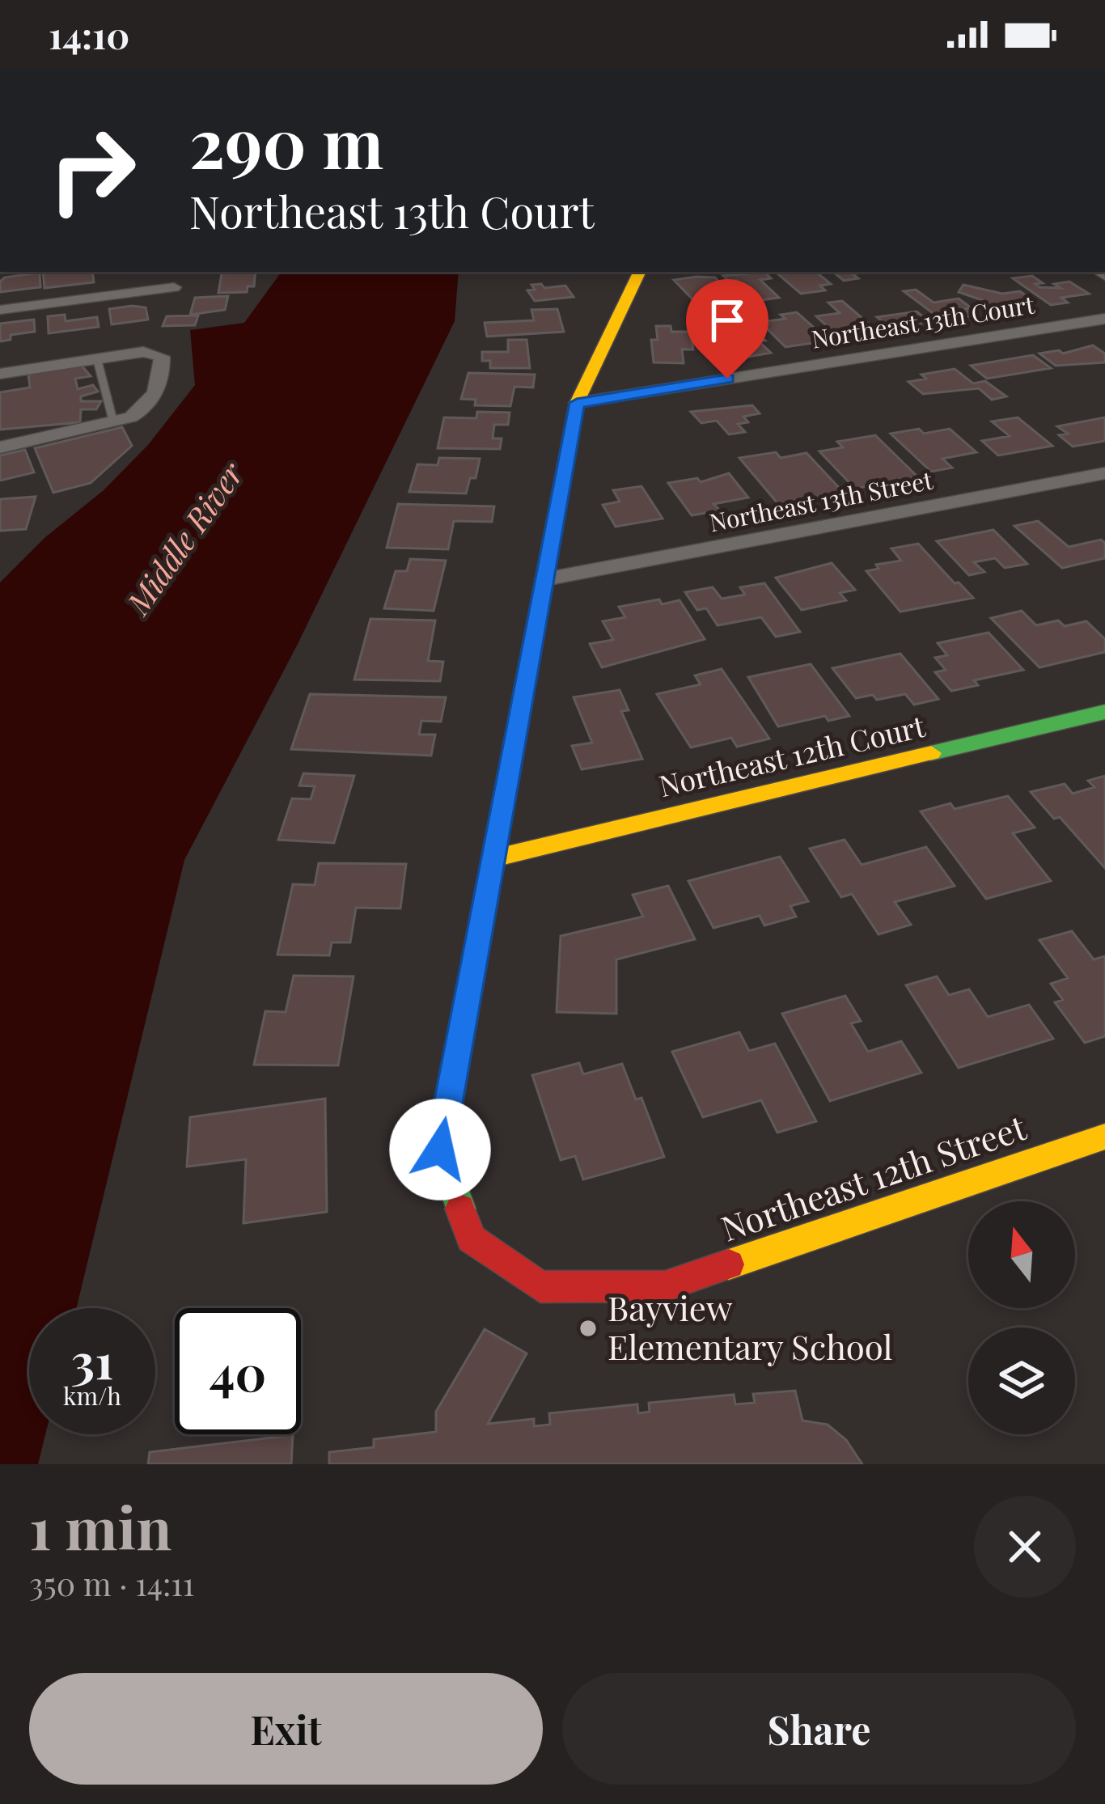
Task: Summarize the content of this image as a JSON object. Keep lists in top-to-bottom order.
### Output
{
  "streets": {
    "street": [
      "Northeast 13th Court",
      "Northeast 13th Street",
      "Northeast 12th Court",
      "Northeast 12th Street"
    ]
  },
  "crossings": [
    ["Northeast 13th Court", "Northeast 12th Street"],
    ["Northeast 13th Street", "Northeast 12th Street"],
    ["Northeast 12th Court", "Northeast 12th Street"]
  ],
  "water": ["Middle River"],
  "places": ["Bayview Elementary School"],
  "north": "top",
  "page": {
    "status": "14:10",
    "turn": ["290 m", "Northeast 13th Court"],
    "speed": "31 km/h",
    "limit": "40",
    "heading": ["1 min", "350 m · 14:11"],
    "buttons": ["Exit", "Share"]
  }
}
